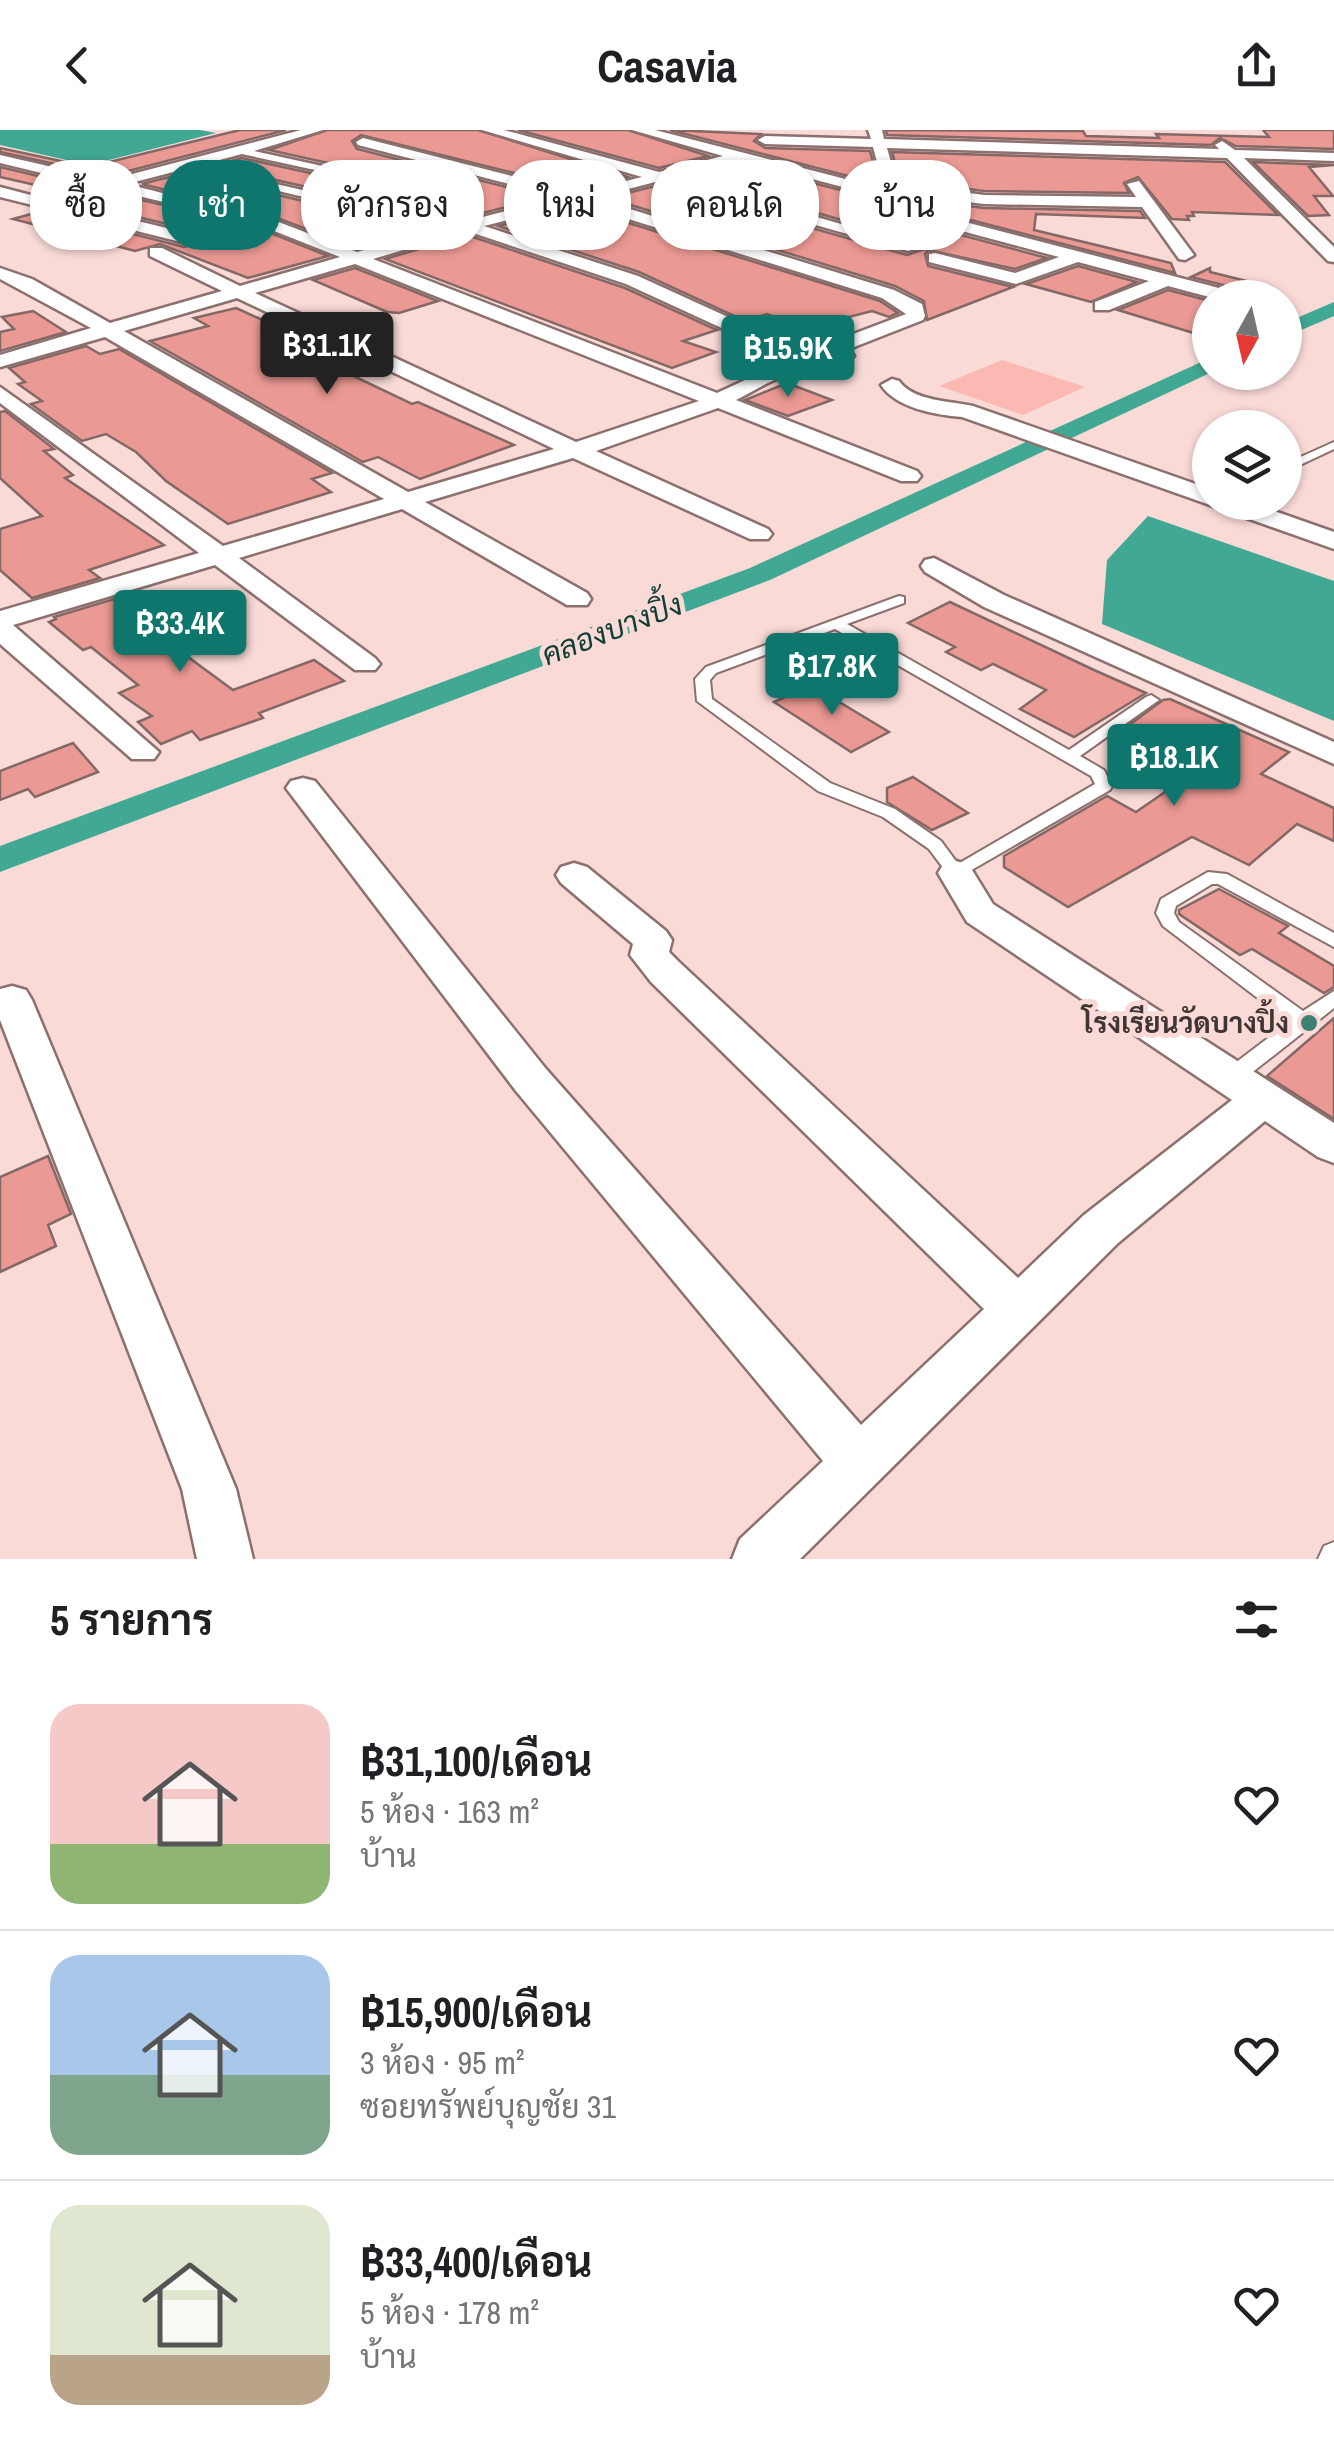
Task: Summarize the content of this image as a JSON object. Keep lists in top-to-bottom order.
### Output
{
  "water": ["คลองบางปิ้ง"],
  "places": ["โรงเรียนวัดบางปิ้ง"],
  "north": "bottom",
  "page": {
    "header": "Casavia",
    "chip": [
      "ซื้อ",
      "เช่า",
      "ตัวกรอง",
      "ใหม่",
      "คอนโด",
      "บ้าน"
    ],
    "price": [
      "฿31.1K",
      "฿15.9K",
      "฿33.4K",
      "฿17.8K",
      "฿18.1K"
    ],
    "heading": "5 รายการ",
    "list": [
      {
        "name": "฿31,100/เดือน",
        "note": "5 ห้อง · 163 m² · บ้าน"
      },
      {
        "name": "฿15,900/เดือน",
        "note": "3 ห้อง · 95 m² · ซอยทรัพย์บุญชัย 31"
      },
      {
        "name": "฿33,400/เดือน",
        "note": "5 ห้อง · 178 m² · บ้าน"
      }
    ]
  }
}
